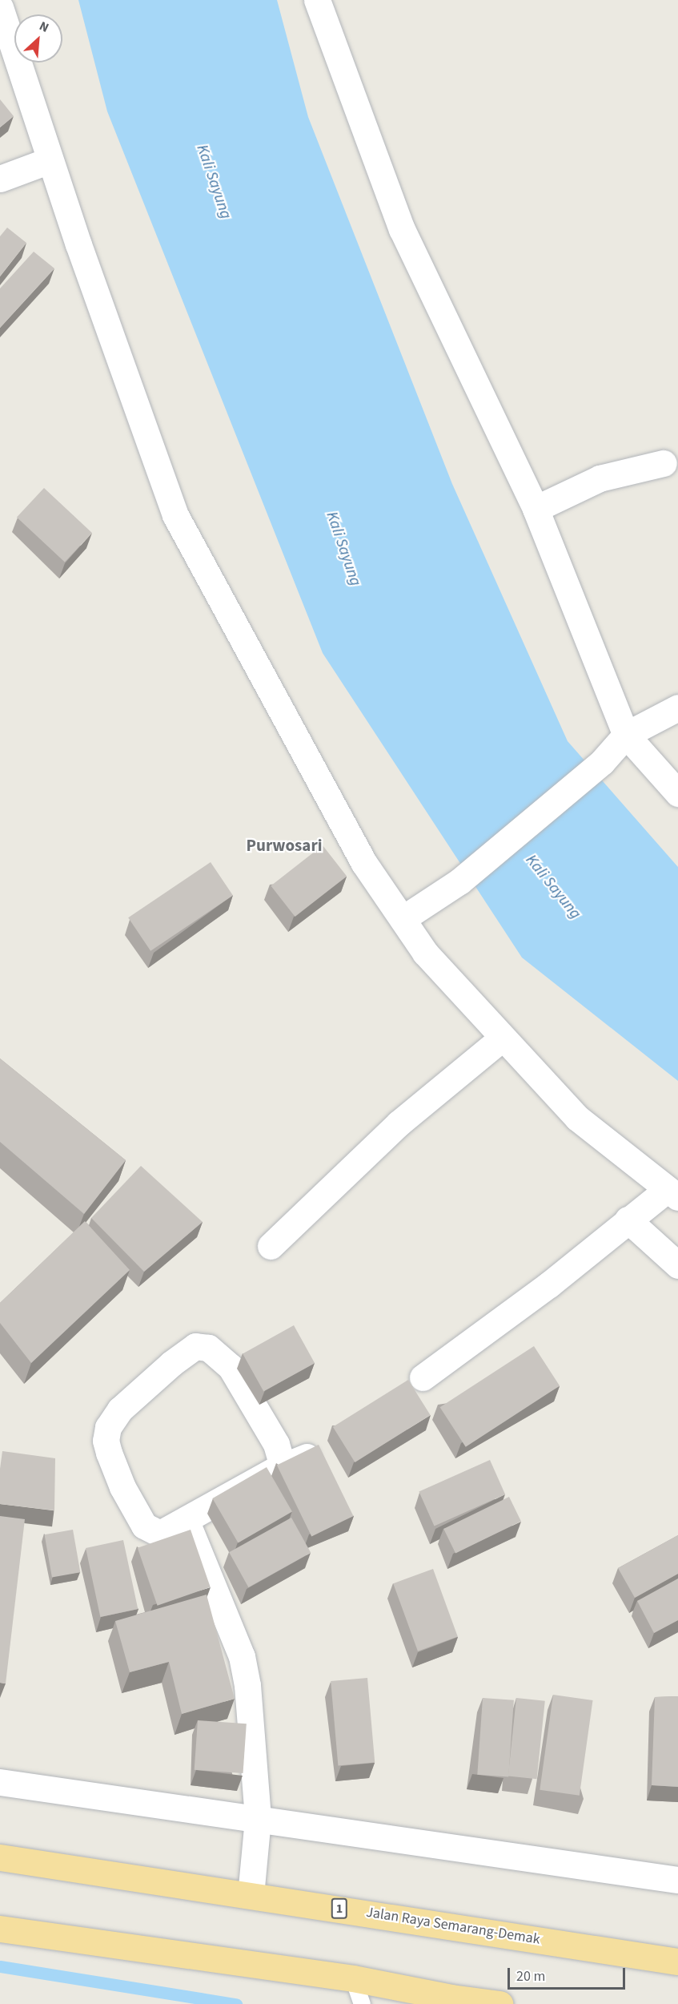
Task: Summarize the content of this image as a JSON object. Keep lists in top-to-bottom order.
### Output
{
  "streets": {
    "highway": ["1", "Jalan Raya Semarang-Demak"]
  },
  "districts": ["Purwosari"],
  "water": ["Kali Sayung"],
  "scale_bar": "20 m",
  "north": "top right"
}
